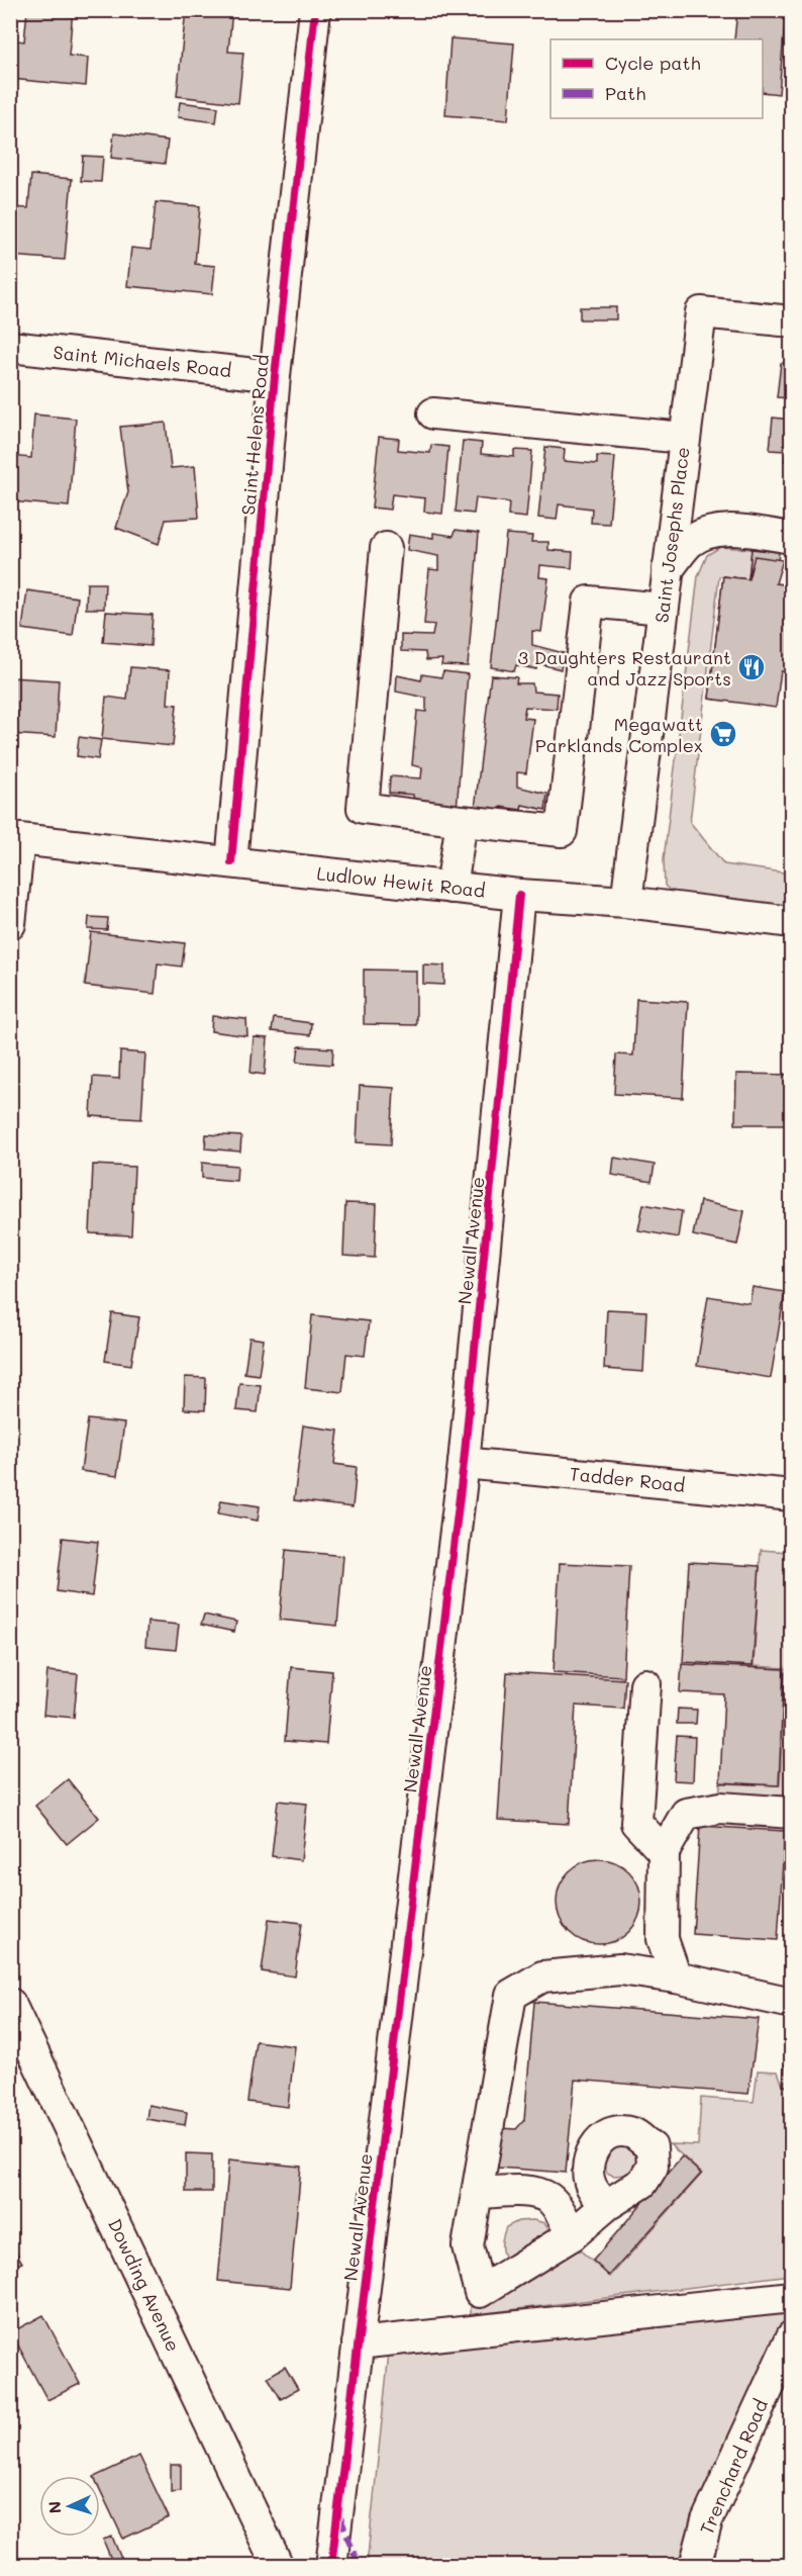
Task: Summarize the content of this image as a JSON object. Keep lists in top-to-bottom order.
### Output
{
  "streets": {
    "street": [
      "Saint Michaels Road",
      "Saint Helens Road",
      "Saint Josephs Place",
      "Ludlow Hewit Road",
      "Newall Avenue",
      "Tadder Road",
      "Dowding Avenue",
      "Trenchard Road"
    ]
  },
  "crossings": [
    ["Saint Michaels Road", "Saint Helens Road"],
    ["Saint Helens Road", "Ludlow Hewit Road"],
    ["Saint Josephs Place", "Ludlow Hewit Road"],
    ["Ludlow Hewit Road", "Newall Avenue"],
    ["Newall Avenue", "Tadder Road"]
  ],
  "places": {
    "restaurant": ["3 Daughters Restaurant and Jazz Sports"],
    "supermarket": ["Megawatt Parklands Complex"]
  },
  "legend": ["Cycle path", "Path"],
  "north": "left"
}
